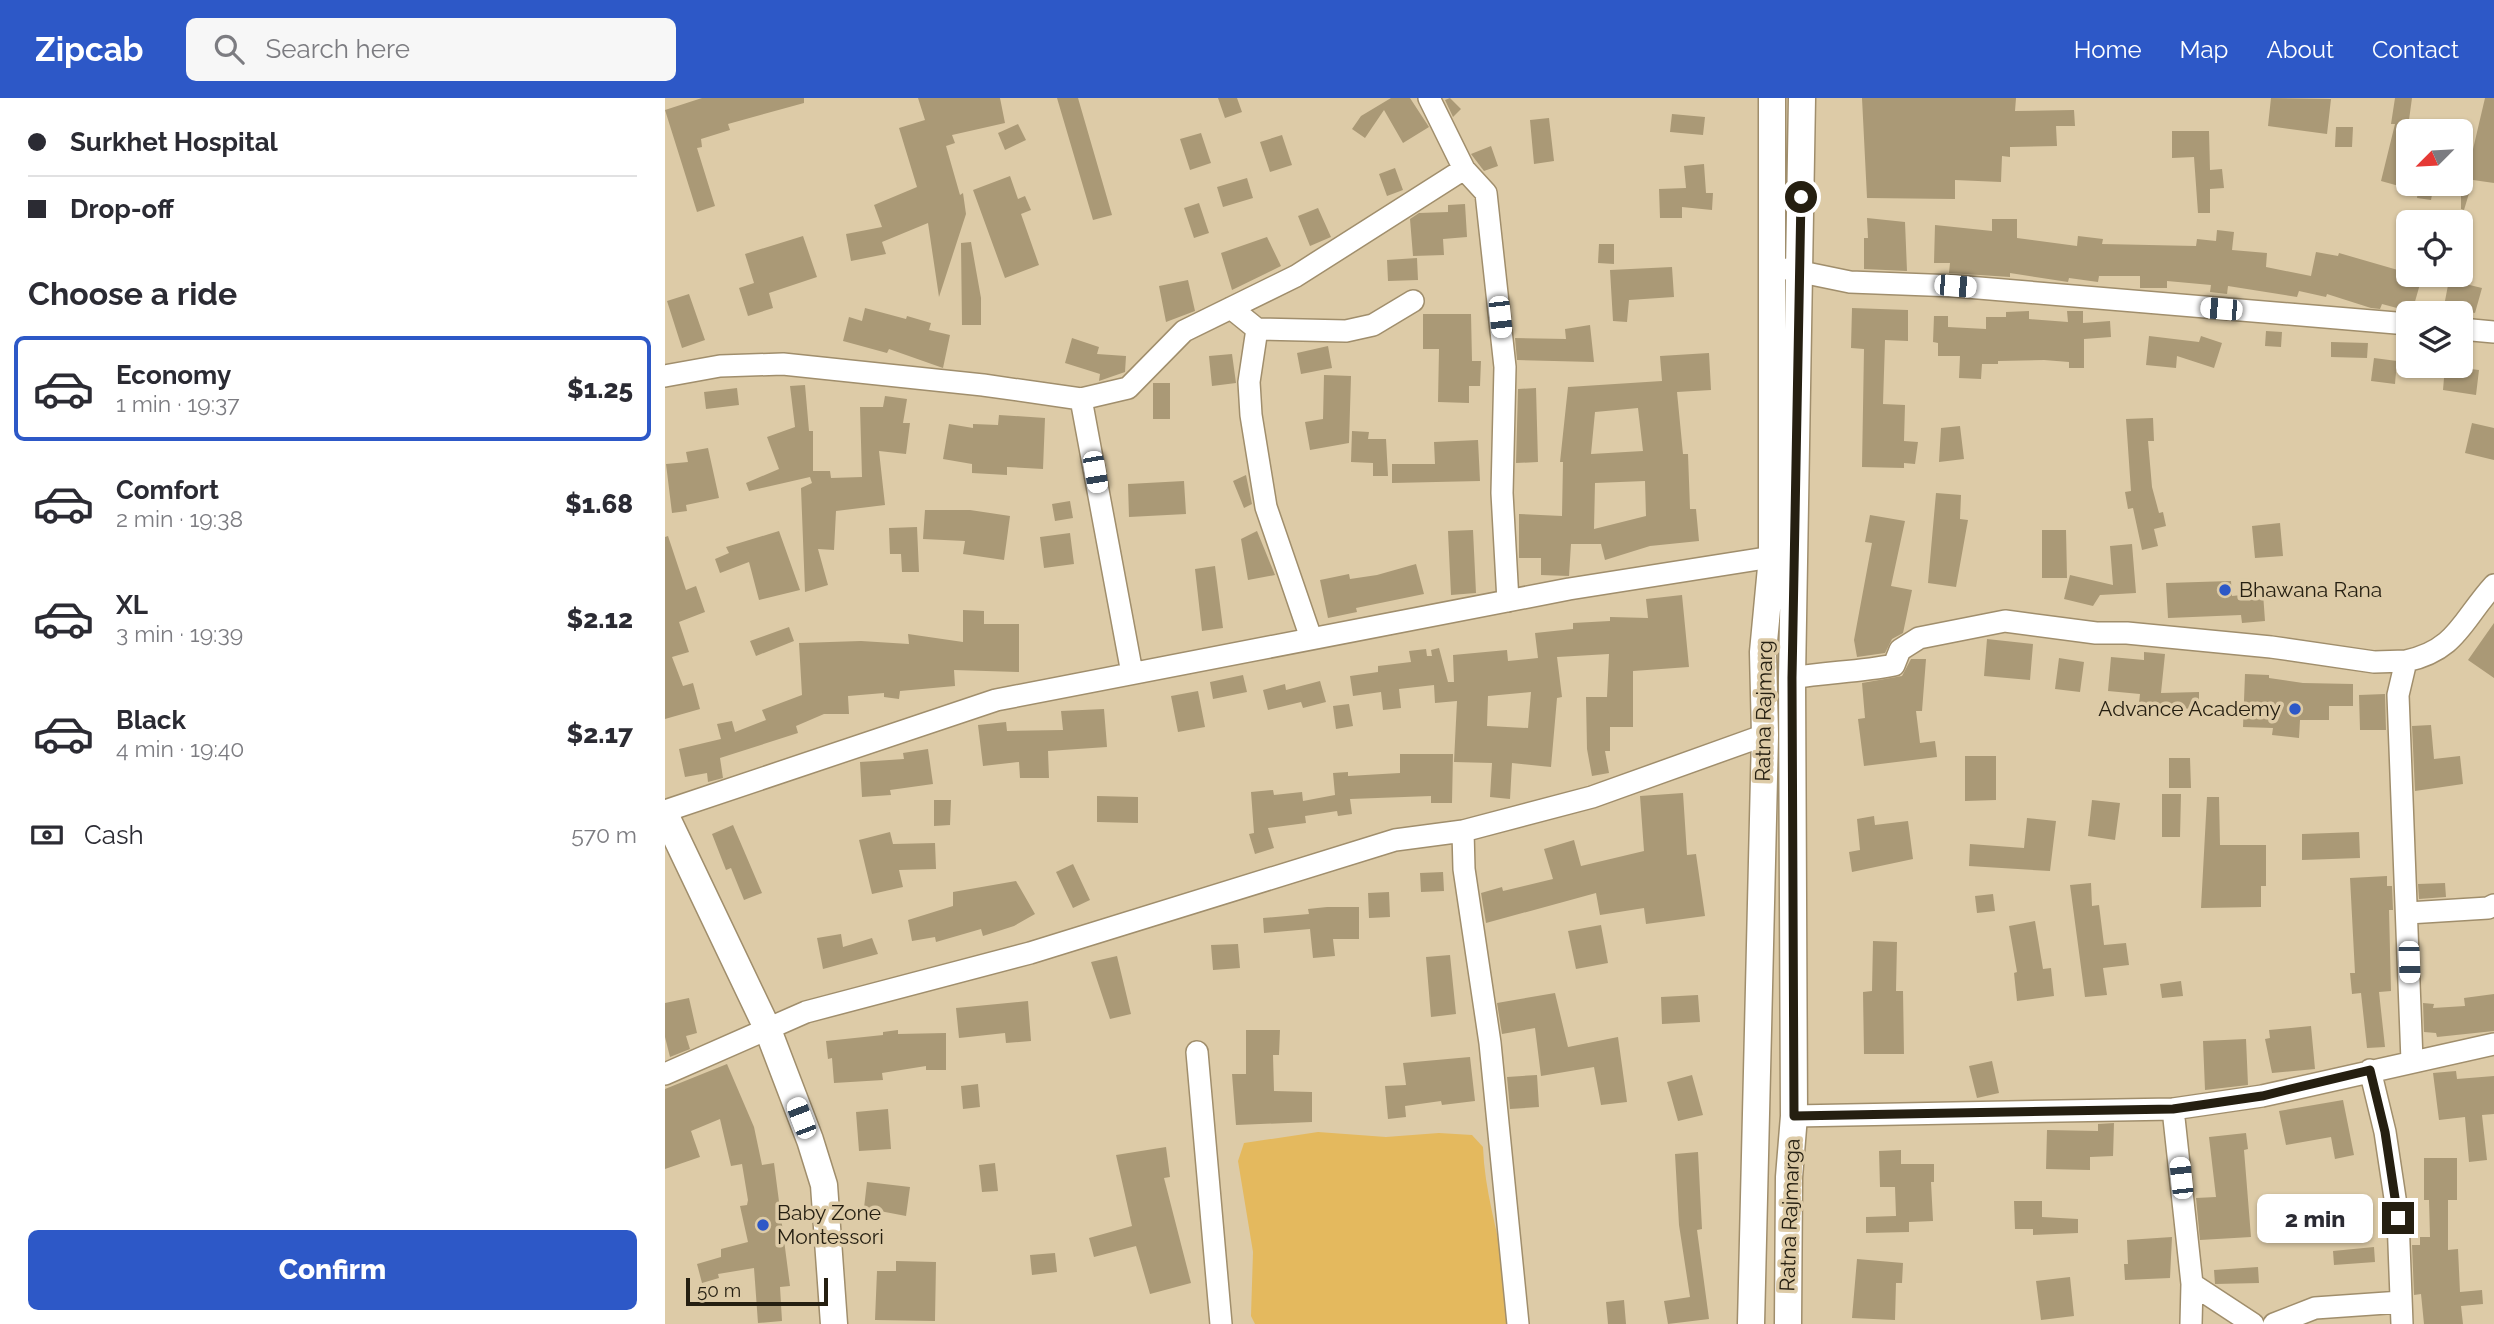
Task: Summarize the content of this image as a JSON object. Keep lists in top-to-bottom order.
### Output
{
  "streets": {
    "main road": ["Ratna Rajmarg", "Ratna Rajmarga"]
  },
  "places": ["Bhawana Rana", "Advance Academy", "Baby Zone Montessori"],
  "scale_bar": "50 m",
  "north": "bottom left",
  "page": {
    "header": "Zipcab",
    "search": "Search here",
    "nav": [
      "Home",
      "Map",
      "About",
      "Contact"
    ],
    "banner": ["Surkhet Hospital", "Drop-off"],
    "heading": "Choose a ride",
    "list": [
      {
        "name": "Economy",
        "note": "1 min · 19:37",
        "value": "$1.25"
      },
      {
        "name": "Comfort",
        "note": "2 min · 19:38",
        "value": "$1.68"
      },
      {
        "name": "XL",
        "note": "3 min · 19:39",
        "value": "$2.12"
      },
      {
        "name": "Black",
        "note": "4 min · 19:40",
        "value": "$2.17"
      }
    ],
    "pay": ["Cash", "570 m"],
    "bubble": "2 min",
    "buttons": "Confirm",
    "scale": "50 m"
  }
}
